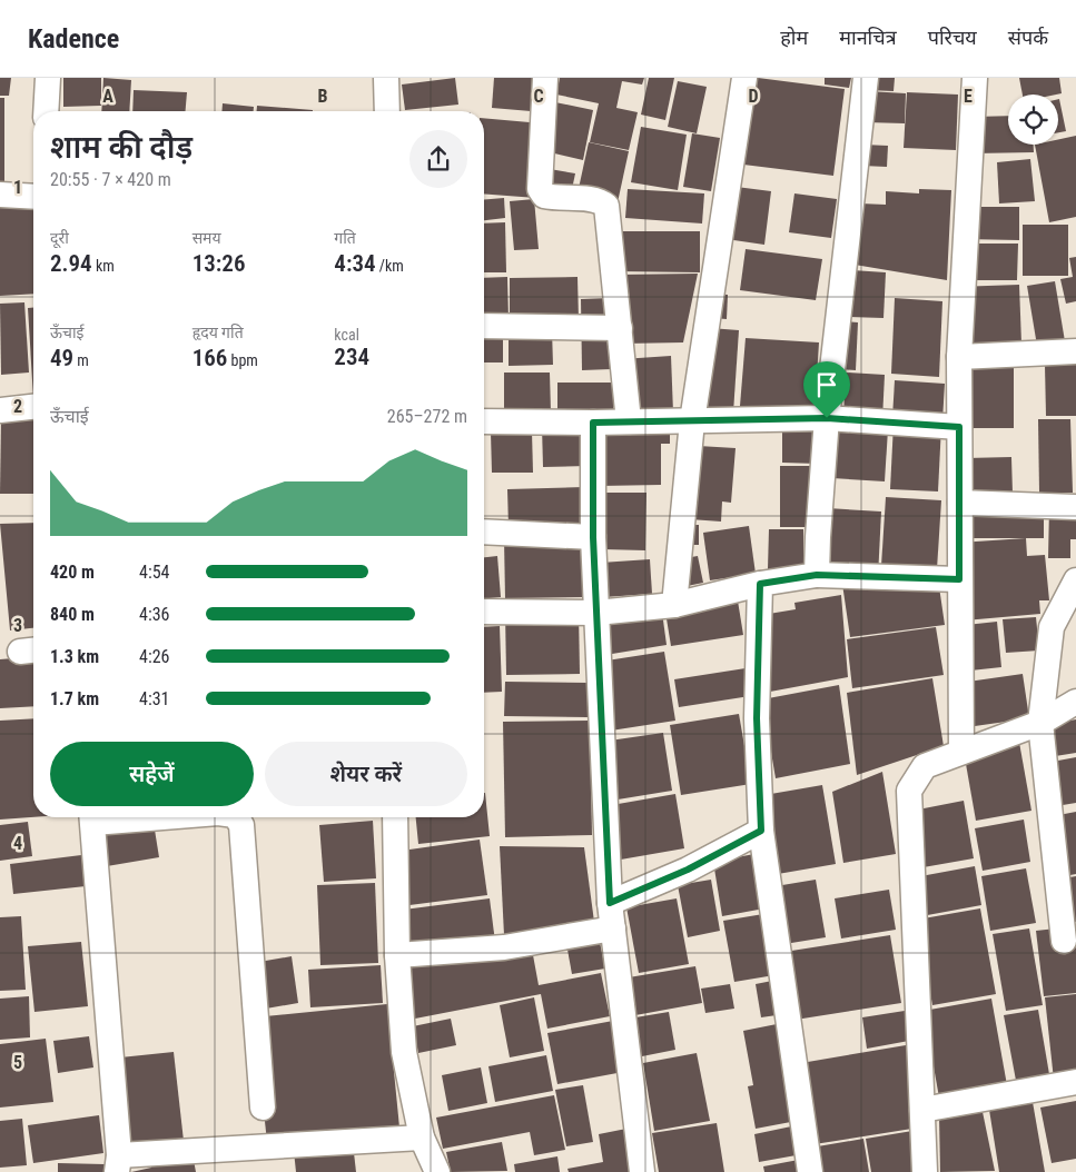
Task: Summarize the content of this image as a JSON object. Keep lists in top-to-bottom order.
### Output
{
  "page": {
    "header": "Kadence",
    "nav": [
      "होम",
      "मानचित्र",
      "परिचय",
      "संपर्क"
    ],
    "heading": ["शाम की दौड़", "20:55 · 7 × 420 m"],
    "stats": [
      ["दूरी", "2.94 km"],
      ["समय", "13:26"],
      ["गति", "4:34 /km"],
      ["ऊँचाई", "49 m"],
      ["हृदय गति", "166 bpm"],
      ["kcal", "234"]
    ],
    "chart": ["ऊँचाई", "265–272 m"],
    "list": [
      {
        "name": "420 m",
        "note": "4:54"
      },
      {
        "name": "840 m",
        "note": "4:36"
      },
      {
        "name": "1.3 km",
        "note": "4:26"
      },
      {
        "name": "1.7 km",
        "note": "4:31"
      }
    ],
    "buttons": ["सहेजें", "शेयर करें"]
  },
  "grid": {
    "columns": [
      "A",
      "B",
      "C",
      "D",
      "E"
    ],
    "rows": [
      "1",
      "2",
      "3",
      "4",
      "5"
    ]
  }
}
